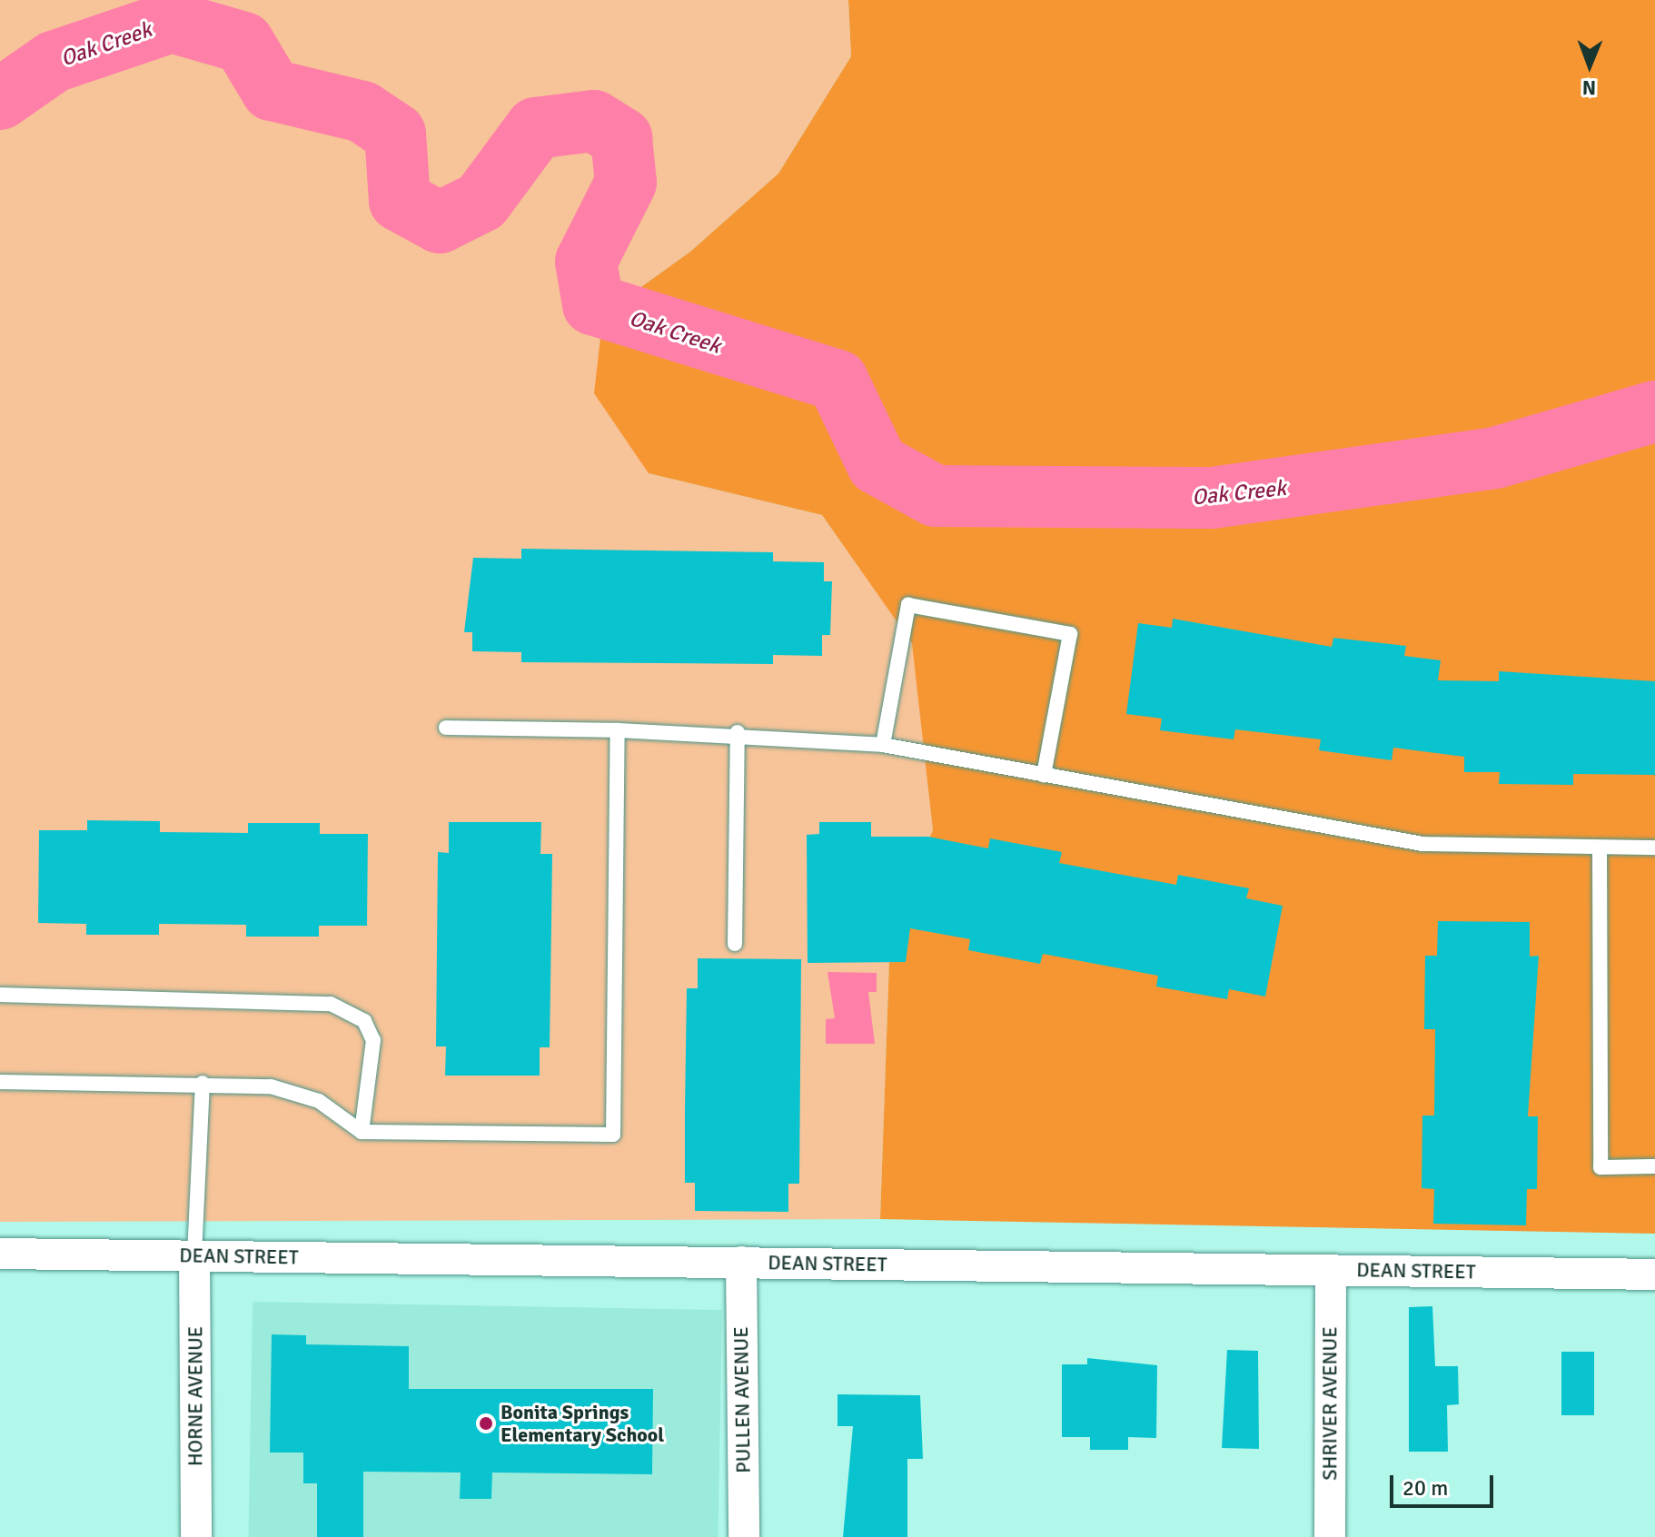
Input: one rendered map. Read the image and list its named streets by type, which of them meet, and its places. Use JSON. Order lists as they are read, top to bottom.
{
  "streets": {
    "street": [
      "DEAN STREET",
      "HORNE AVENUE",
      "PULLEN AVENUE",
      "SHRIVER AVENUE"
    ]
  },
  "crossings": [
    ["DEAN STREET", "HORNE AVENUE"],
    ["DEAN STREET", "PULLEN AVENUE"],
    ["DEAN STREET", "SHRIVER AVENUE"]
  ],
  "water": ["Oak Creek"],
  "places": ["Bonita Springs Elementary School"],
  "scale_bar": "20 m",
  "north": "bottom"
}
